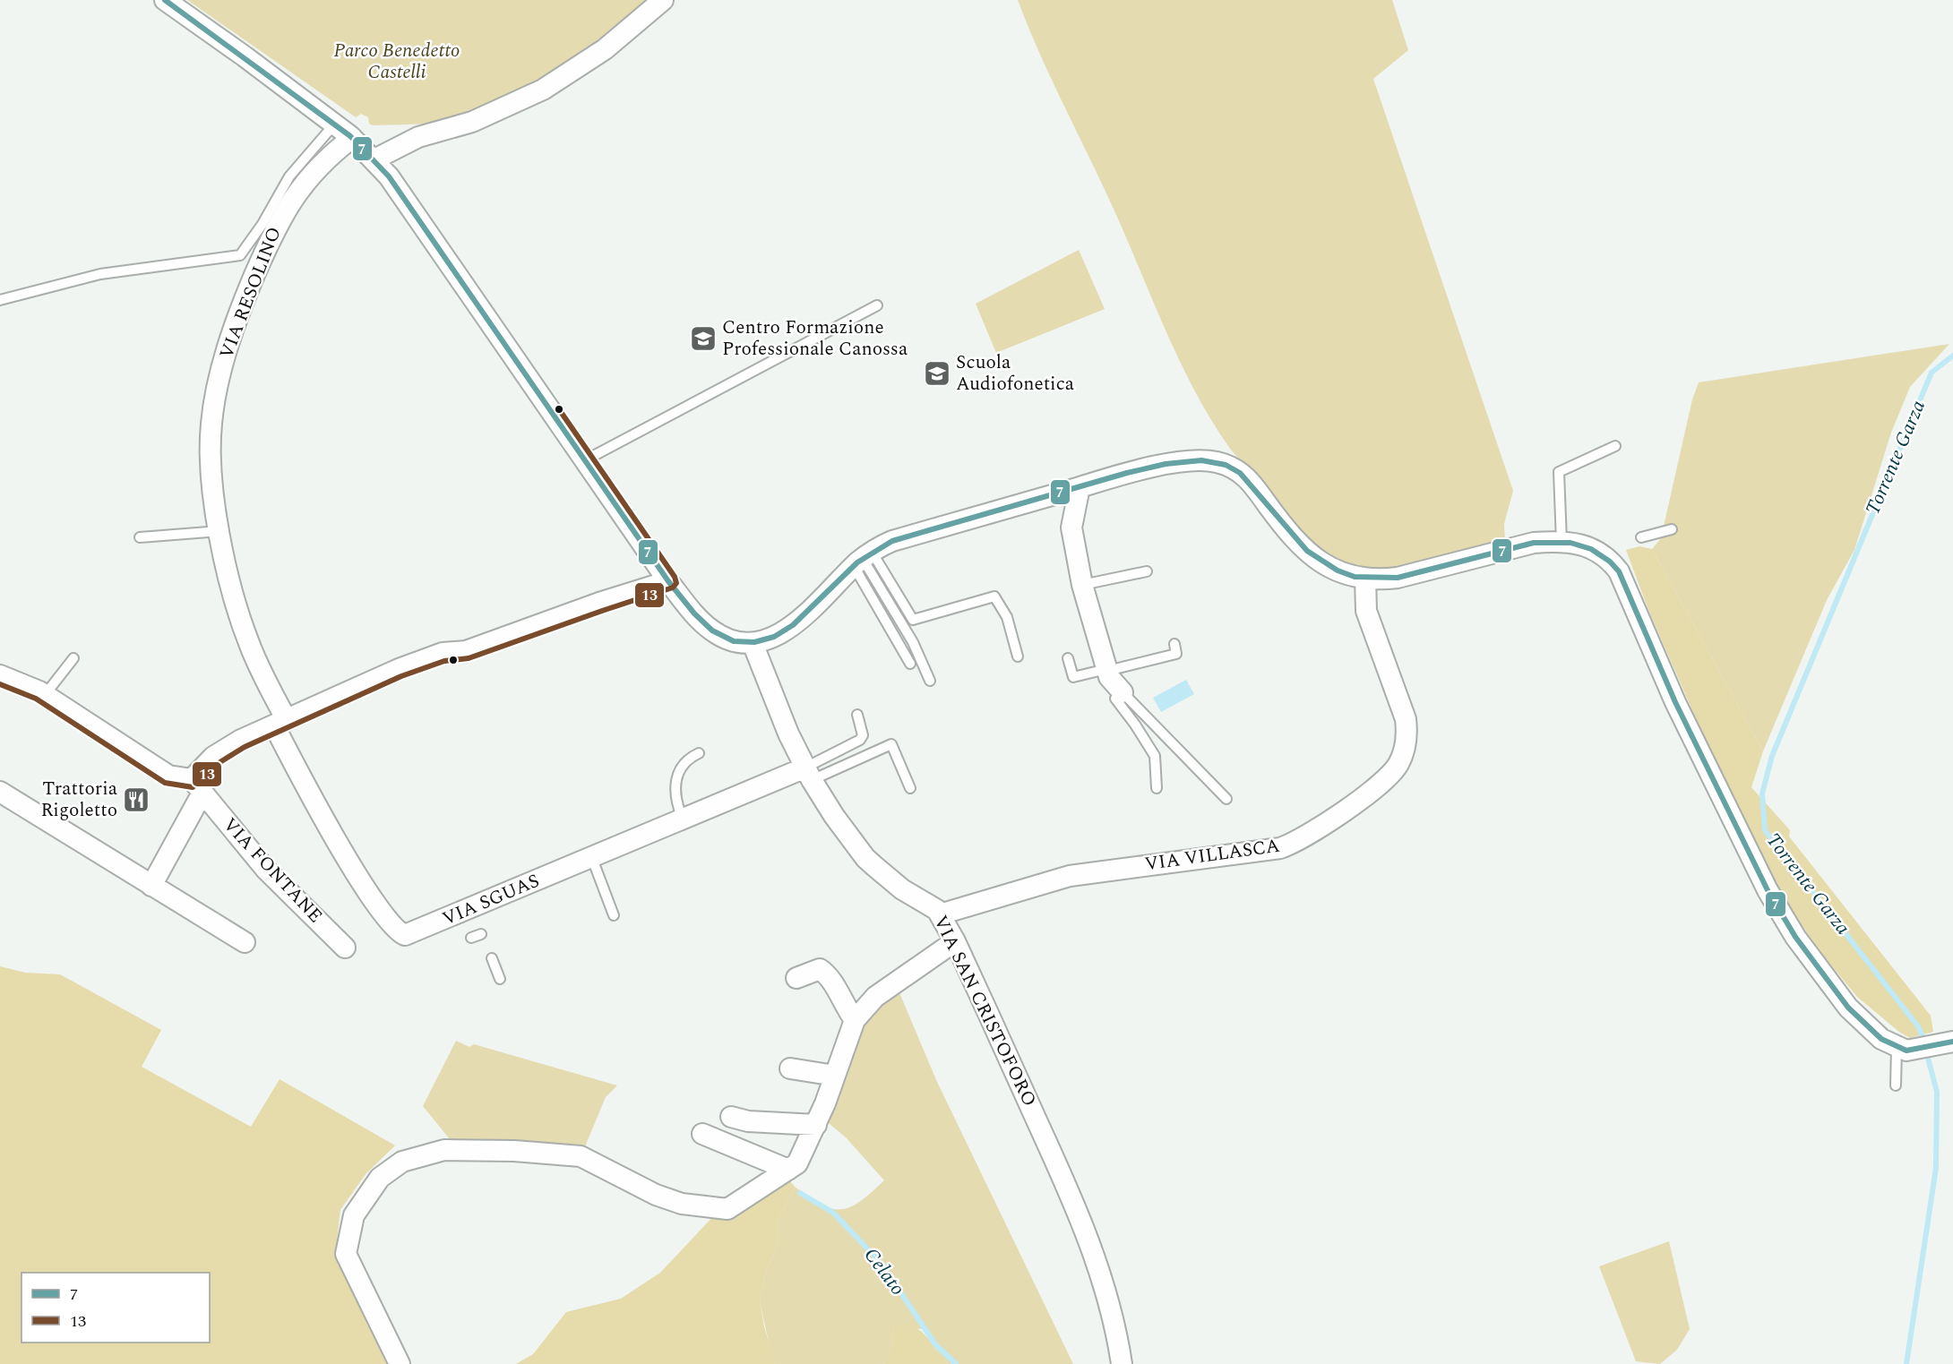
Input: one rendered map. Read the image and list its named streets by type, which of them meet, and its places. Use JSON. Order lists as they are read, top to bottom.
{
  "streets": {
    "street": [
      "VIA RESOLINO",
      "VIA VILLASCA",
      "VIA FONTANE",
      "VIA SGUAS",
      "VIA SAN CRISTOFORO"
    ]
  },
  "crossings": [
    ["VIA RESOLINO", "VIA SGUAS"],
    ["VIA VILLASCA", "VIA SAN CRISTOFORO"],
    ["VIA SGUAS", "VIA SAN CRISTOFORO"]
  ],
  "water": ["Torrente Garza", "Celato"],
  "parks": ["Parco Benedetto Castelli"],
  "places": {
    "school or university": ["Centro Formazione Professionale Canossa", "Scuola Audiofonetica"],
    "restaurant": ["Trattoria Rigoletto"]
  },
  "lines": ["transit line 7", "transit line 13"],
  "legend": ["7", "13"]
}
